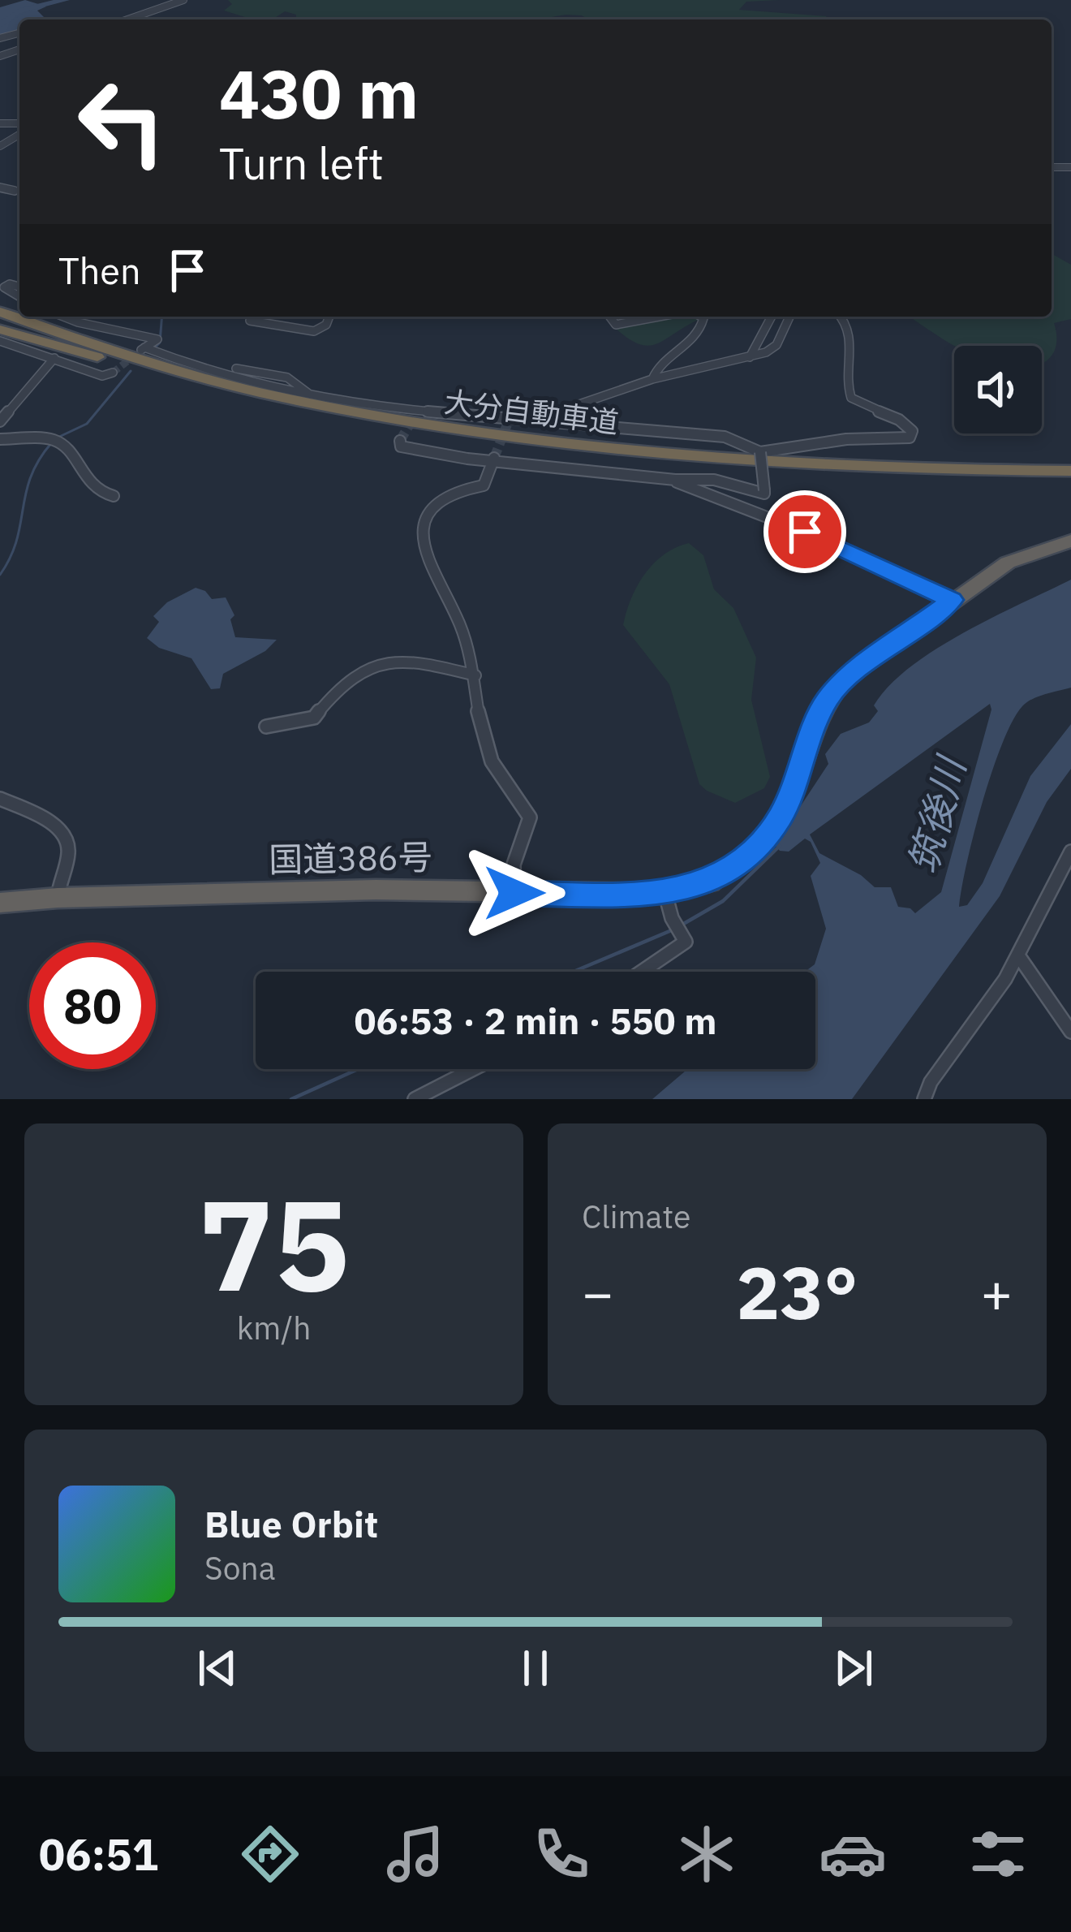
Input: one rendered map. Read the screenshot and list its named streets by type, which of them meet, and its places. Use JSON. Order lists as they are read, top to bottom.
{
  "streets": {
    "highway": ["大分自動車道", "国道386号"]
  },
  "water": ["筑後川"],
  "page": {
    "turn": ["430 m", "Turn left"],
    "then": "Then",
    "limit": "80",
    "trip": "06:53 · 2 min · 550 m",
    "tile": [
      ["75", "km/h"],
      "Climate"
    ],
    "heat": ["−", "23°", "+"],
    "song": ["Blue Orbit", "Sona"],
    "tabs": "06:51"
  }
}
